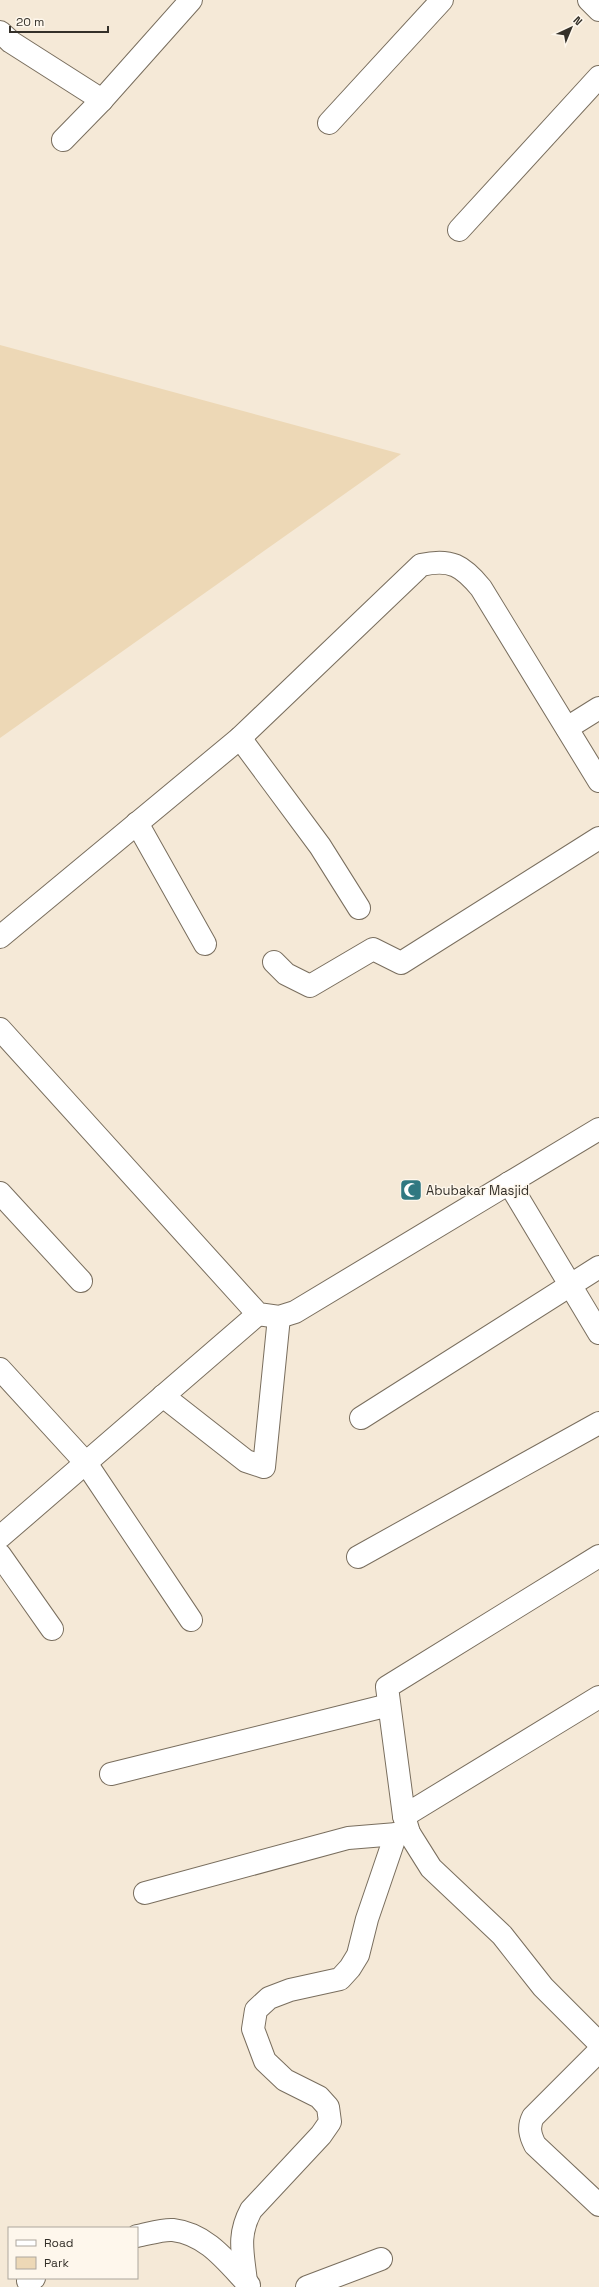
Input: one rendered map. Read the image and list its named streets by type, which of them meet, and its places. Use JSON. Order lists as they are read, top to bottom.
{
  "places": {
    "mosque": ["Abubakar Masjid"]
  },
  "legend": ["Road", "Park"],
  "scale_bar": "20 m",
  "north": "top right"
}
